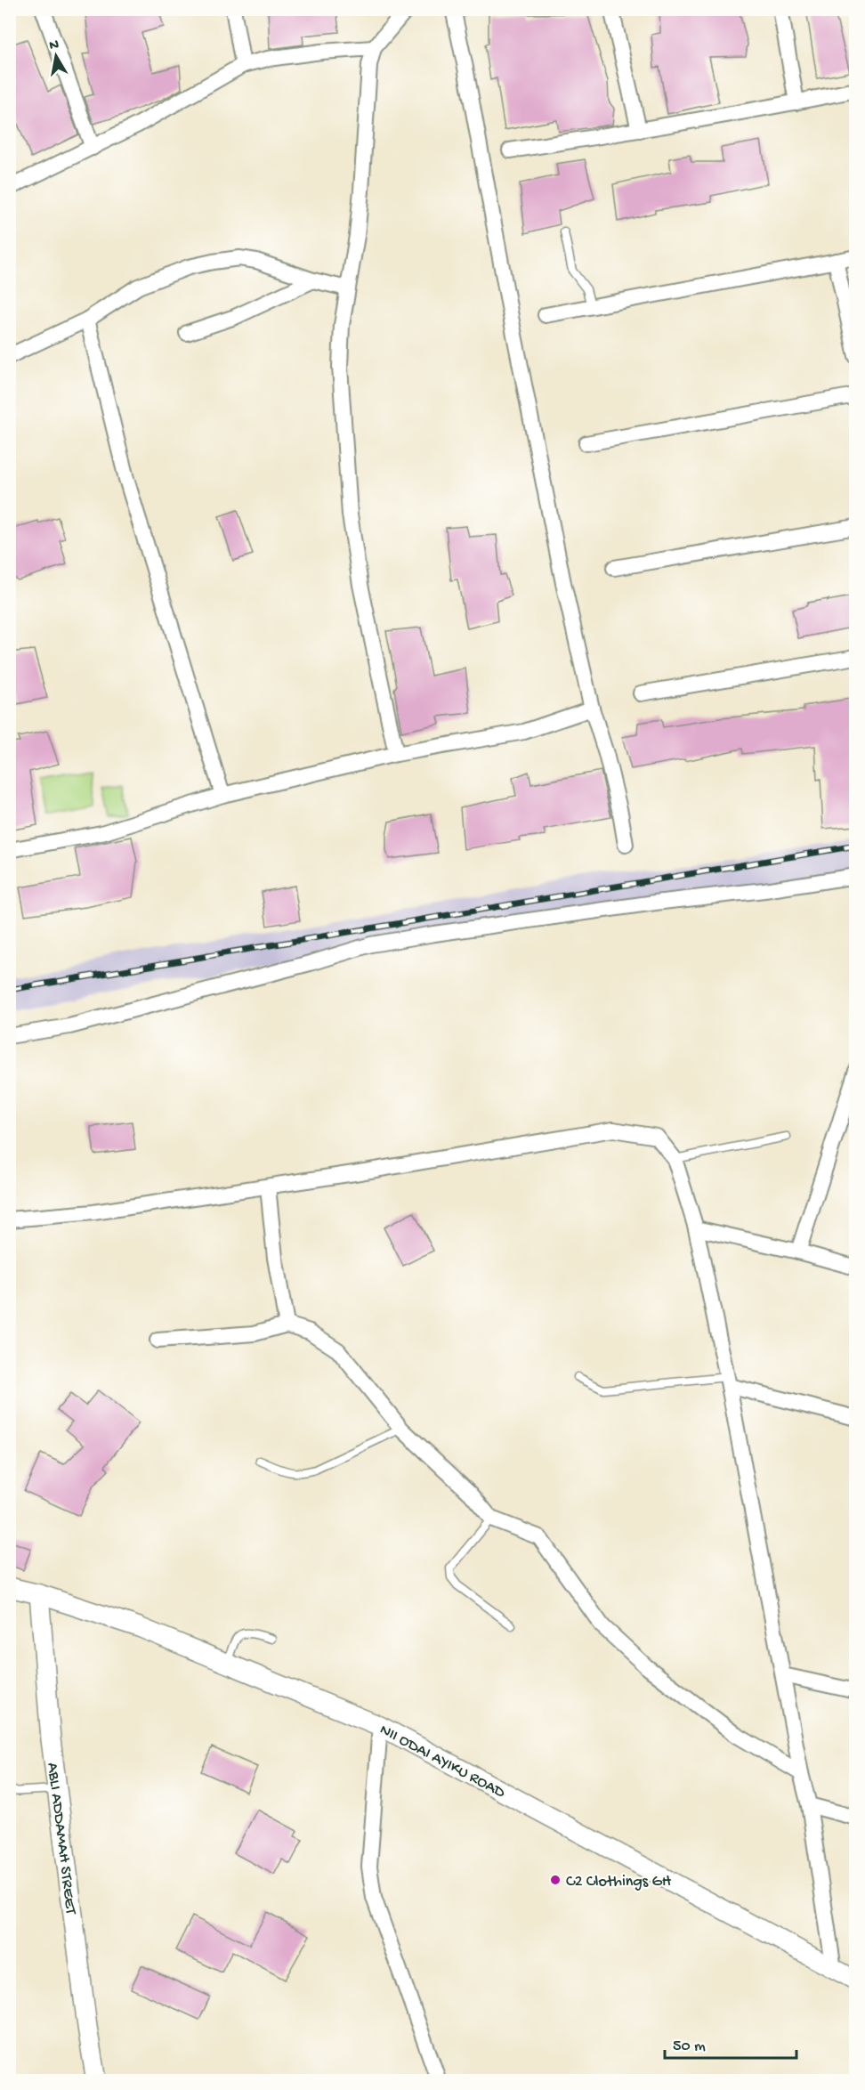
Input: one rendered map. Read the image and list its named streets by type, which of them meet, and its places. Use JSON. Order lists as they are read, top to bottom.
{
  "streets": {
    "street": ["NII ODAI AYIKU ROAD", "ABLI ADDAMAH STREET"]
  },
  "crossings": [
    ["NII ODAI AYIKU ROAD", "ABLI ADDAMAH STREET"]
  ],
  "places": ["C2 Clothings GH"],
  "scale_bar": "50 m",
  "north": "top"
}
